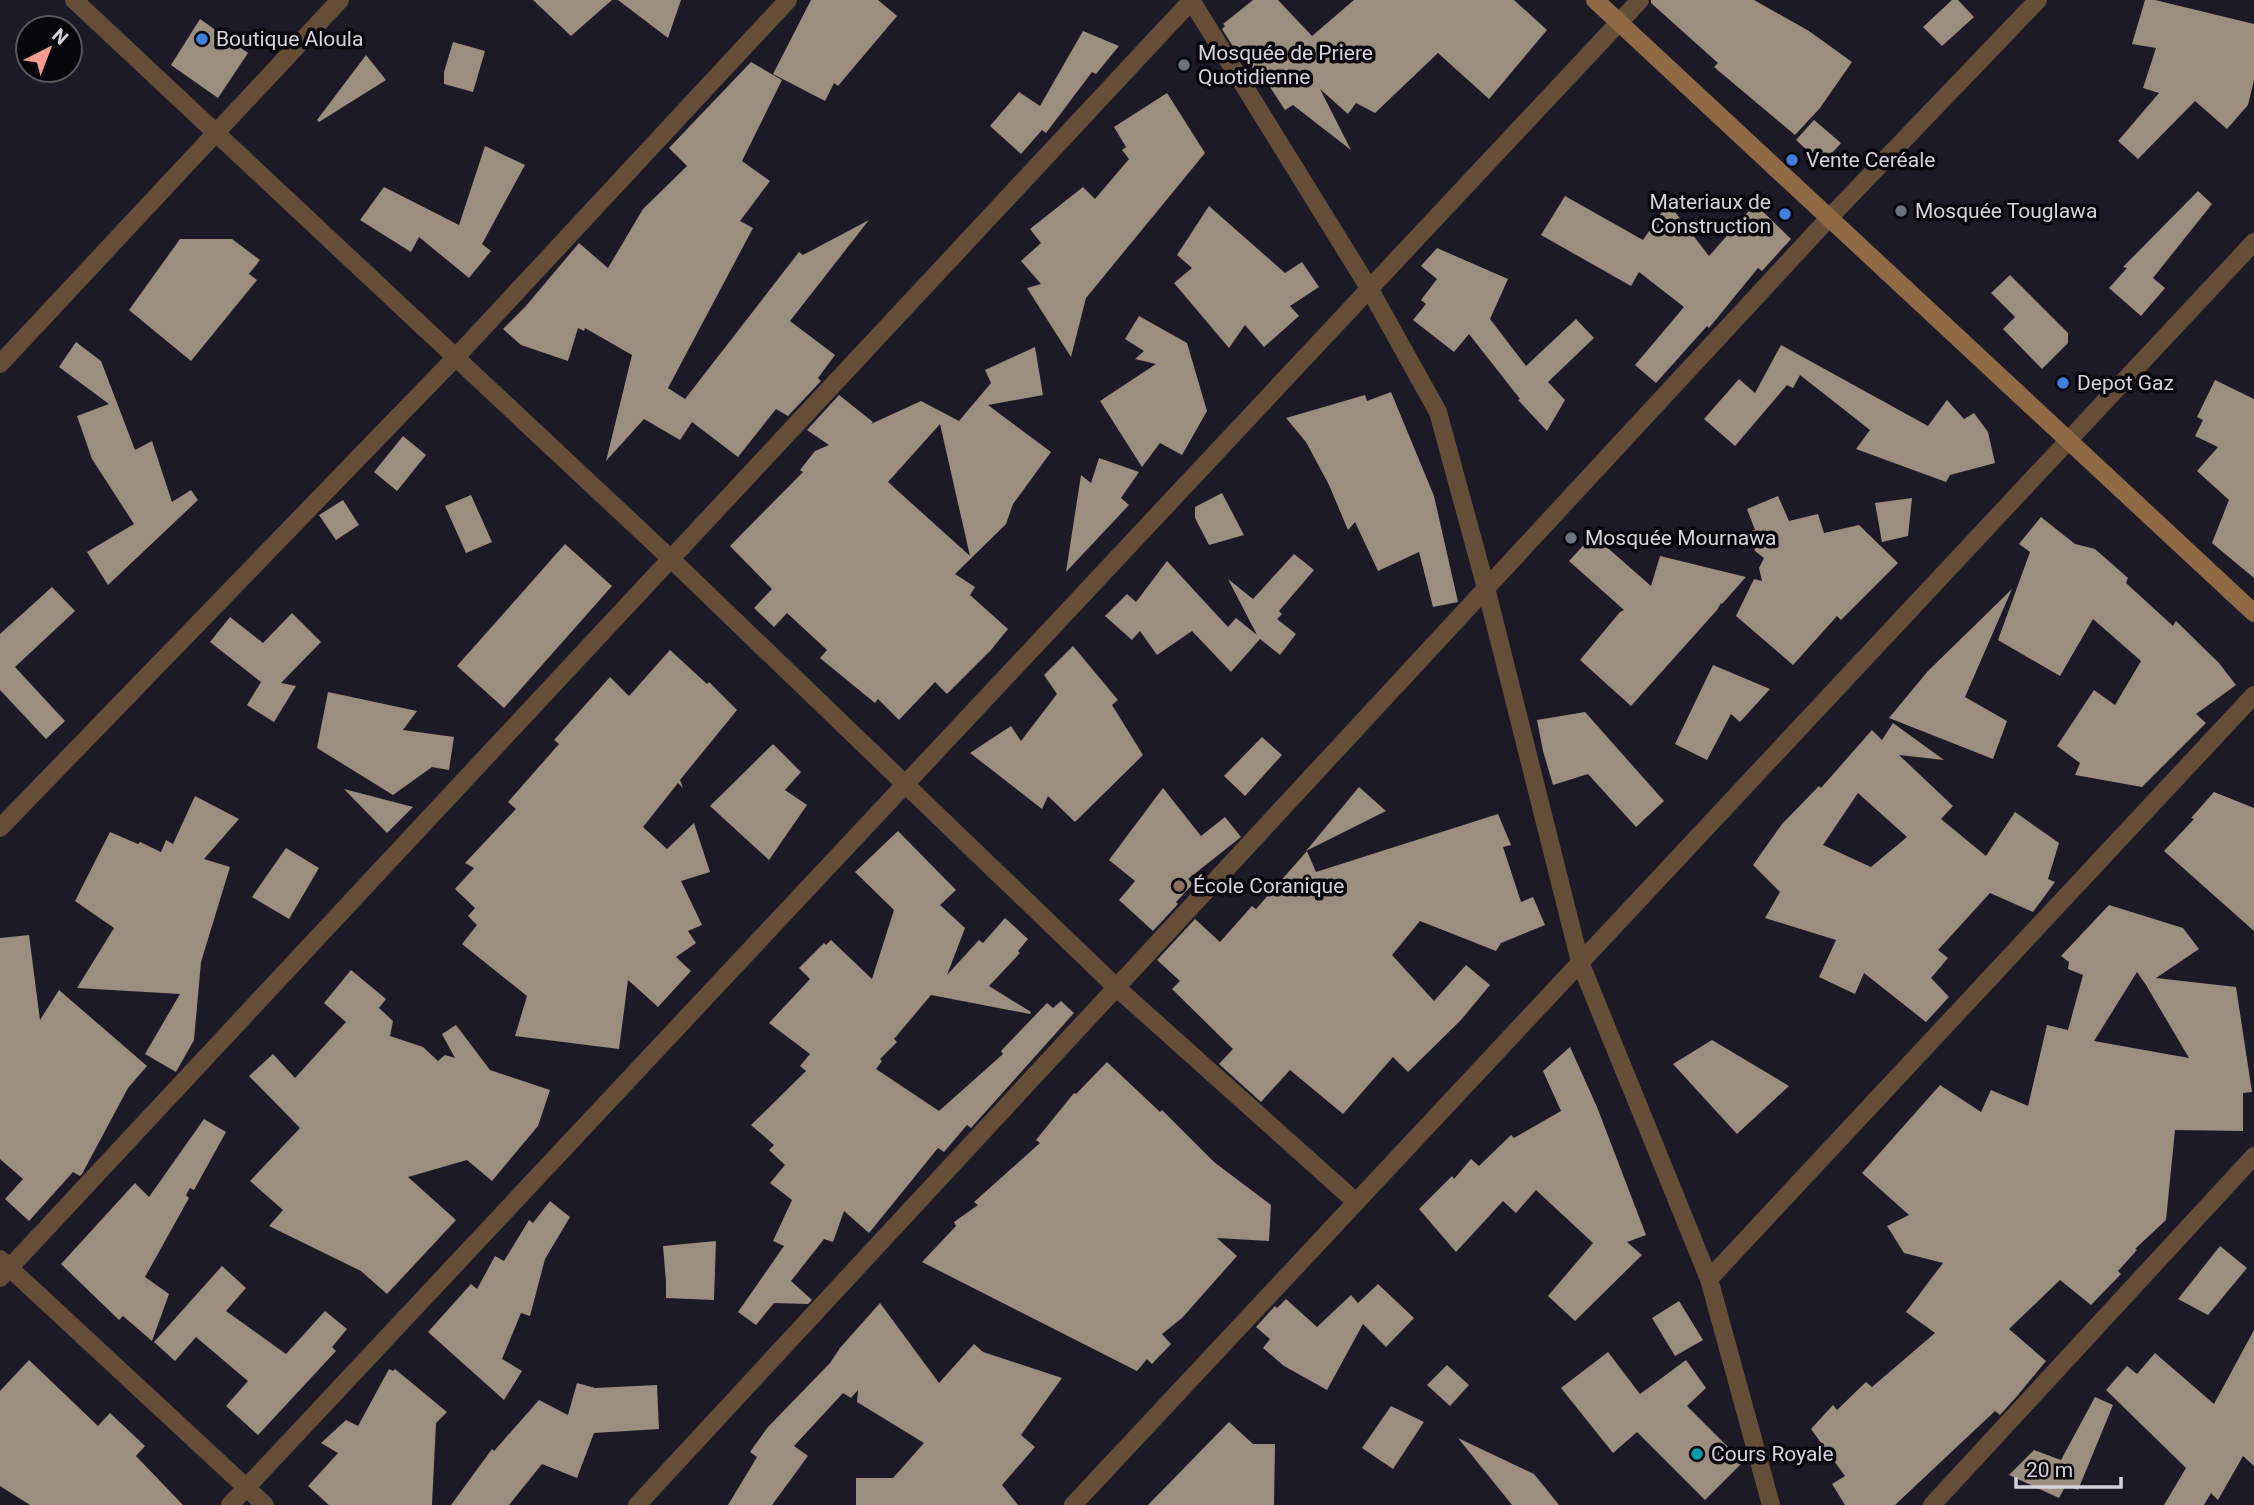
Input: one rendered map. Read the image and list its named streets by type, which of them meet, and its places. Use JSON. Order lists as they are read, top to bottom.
{
  "places": [
    "Boutique Aloula",
    "Mosquée de Priere Quotidienne",
    "Vente Ceréale",
    "Mosquée Touglawa",
    "Materiaux de Construction",
    "Depot Gaz",
    "Mosquée Mournawa",
    "École Coranique",
    "Cours Royale"
  ],
  "scale_bar": "20 m",
  "north": "top right"
}
